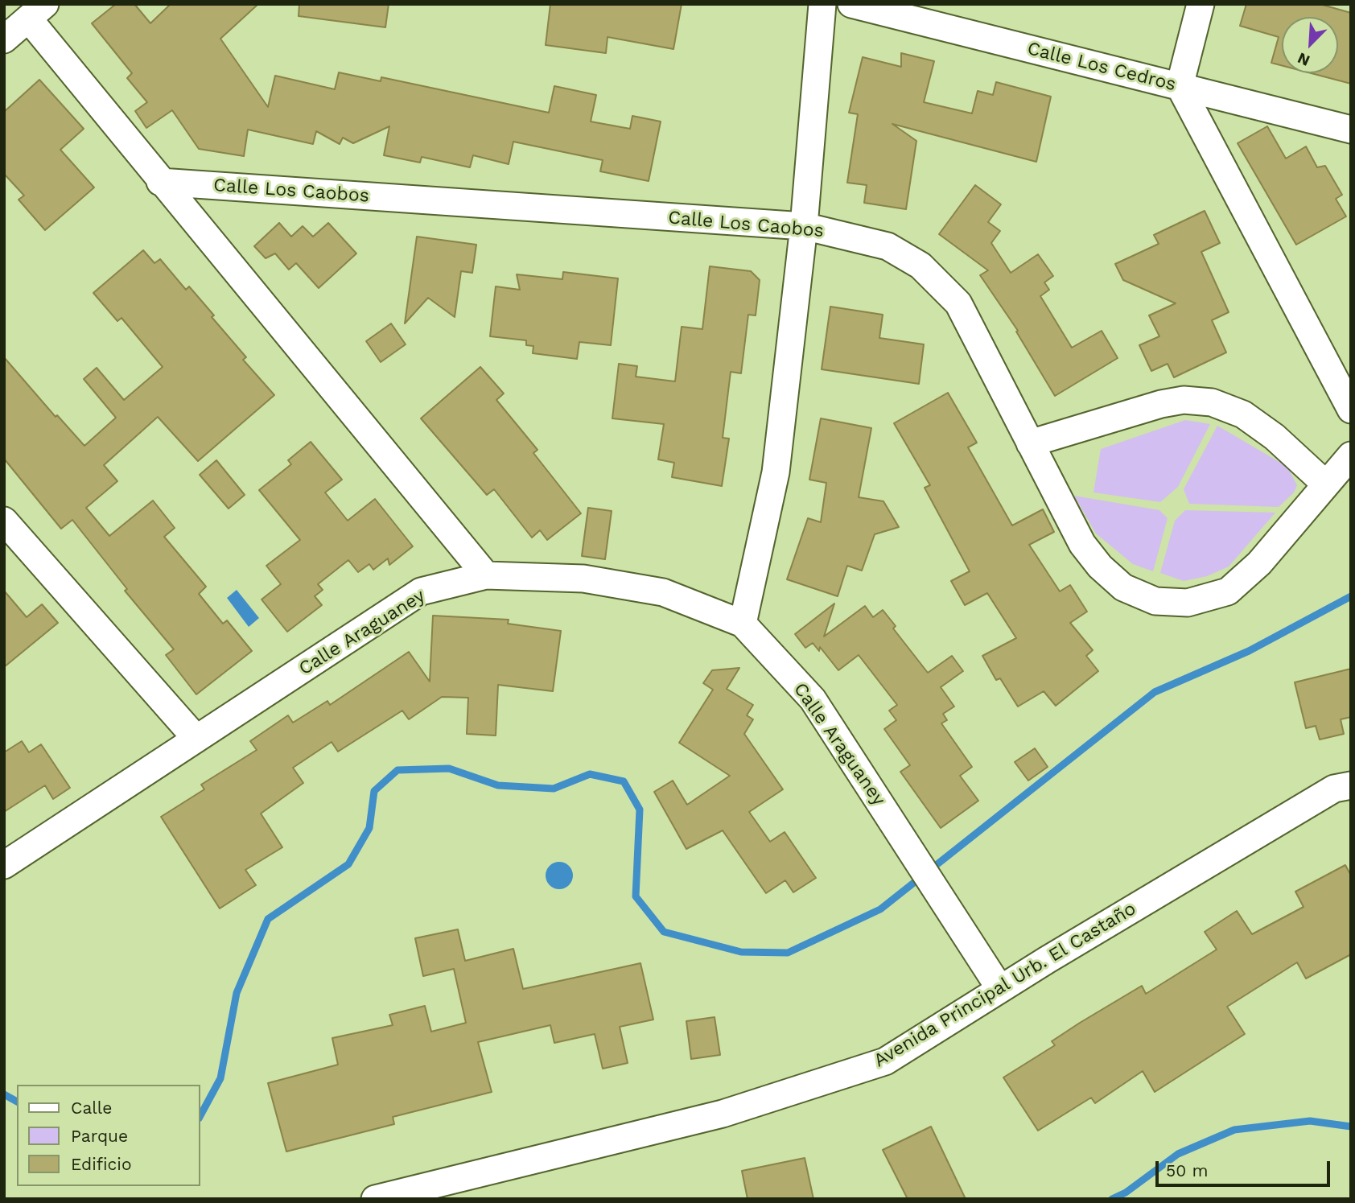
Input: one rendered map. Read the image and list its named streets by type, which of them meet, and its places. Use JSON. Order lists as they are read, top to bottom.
{
  "streets": {
    "street": [
      "Calle Los Cedros",
      "Calle Los Caobos",
      "Calle Araguaney",
      "Avenida Principal Urb. El Castaño"
    ]
  },
  "crossings": [
    ["Calle Araguaney", "Avenida Principal Urb. El Castaño"]
  ],
  "legend": ["Calle", "Parque", "Edificio"],
  "scale_bar": "50 m",
  "north": "bottom left"
}
